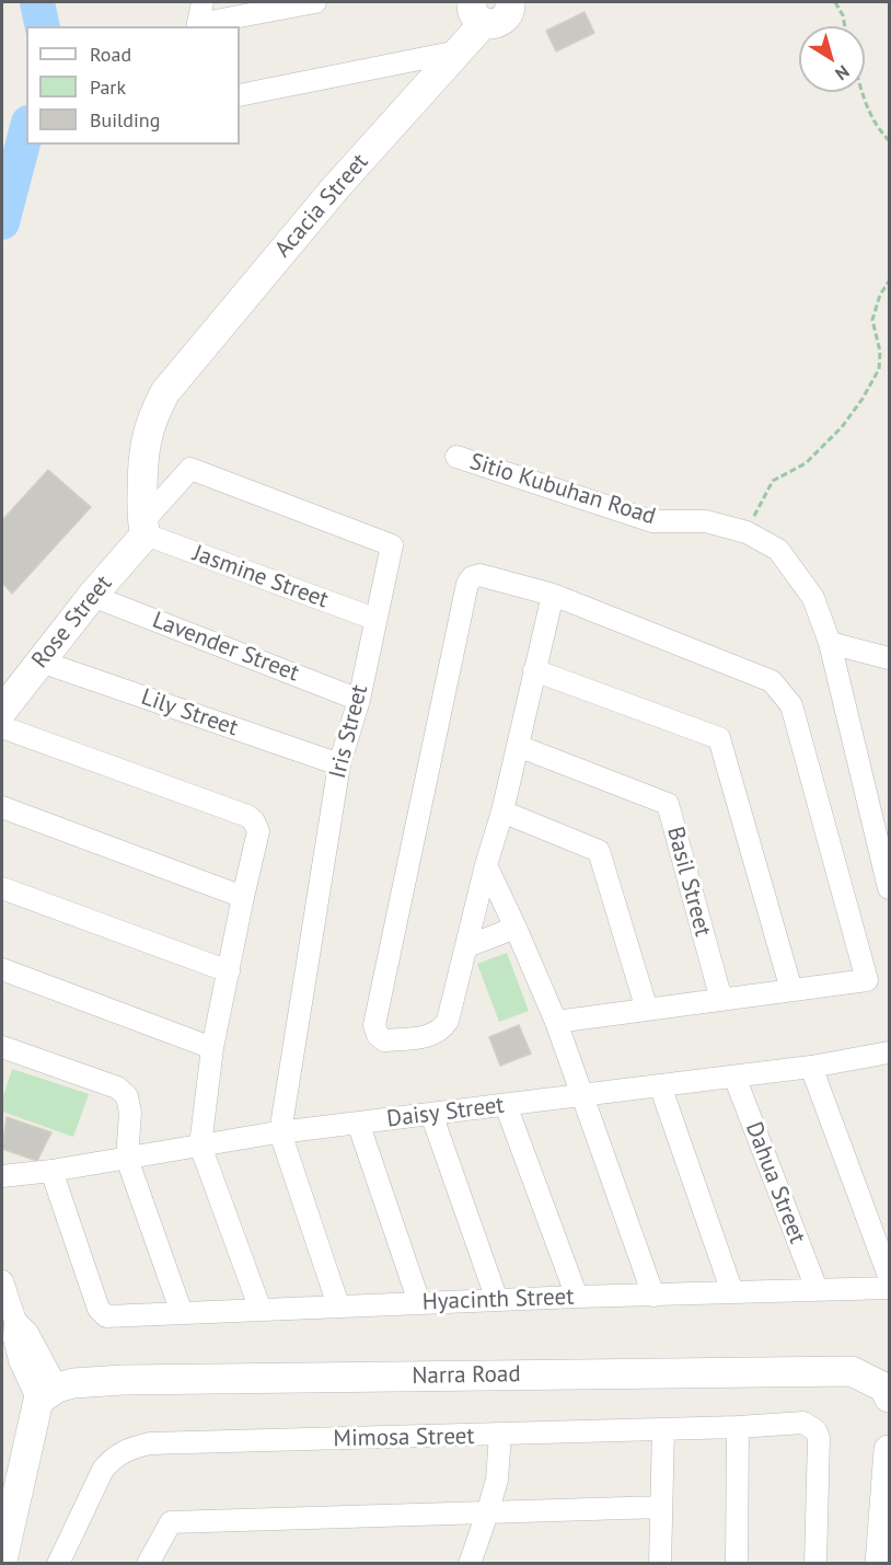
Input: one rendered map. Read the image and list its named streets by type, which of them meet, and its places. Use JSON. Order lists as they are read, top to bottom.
{
  "streets": {
    "street": [
      "Acacia Street",
      "Sitio Kubuhan Road",
      "Jasmine Street",
      "Rose Street",
      "Lavender Street",
      "Lily Street",
      "Iris Street",
      "Basil Street",
      "Daisy Street",
      "Dahua Street",
      "Hyacinth Street",
      "Narra Road",
      "Mimosa Street"
    ]
  },
  "crossings": [
    ["Acacia Street", "Jasmine Street"],
    ["Acacia Street", "Rose Street"],
    ["Acacia Street", "Iris Street"],
    ["Jasmine Street", "Rose Street"],
    ["Jasmine Street", "Iris Street"],
    ["Rose Street", "Lavender Street"],
    ["Rose Street", "Lily Street"],
    ["Rose Street", "Iris Street"],
    ["Lavender Street", "Iris Street"],
    ["Lily Street", "Iris Street"],
    ["Iris Street", "Daisy Street"],
    ["Daisy Street", "Dahua Street"],
    ["Daisy Street", "Hyacinth Street"],
    ["Dahua Street", "Hyacinth Street"]
  ],
  "legend": ["Road", "Park", "Building"],
  "north": "bottom right"
}
